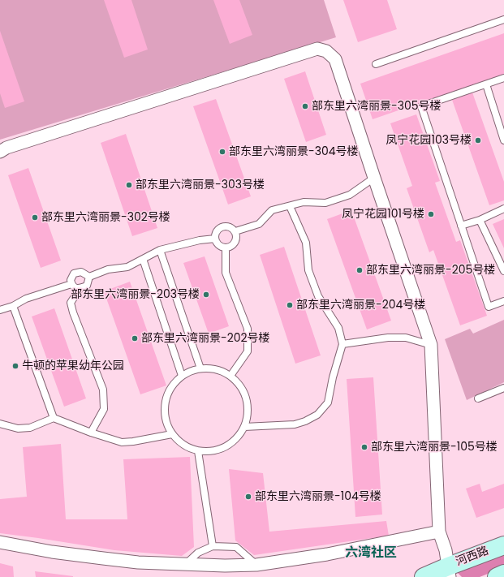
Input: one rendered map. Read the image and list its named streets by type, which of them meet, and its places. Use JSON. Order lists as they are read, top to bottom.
{
  "streets": {
    "main road": ["河西路"]
  },
  "districts": ["六湾社区"],
  "places": [
    "部东里六湾丽景-305号楼",
    "凤宁花园103号楼",
    "部东里六湾丽景-304号楼",
    "部东里六湾丽景-303号楼",
    "凤宁花园101号楼",
    "部东里六湾丽景-302号楼",
    "部东里六湾丽景-205号楼",
    "部东里六湾丽景-203号楼",
    "部东里六湾丽景-204号楼",
    "部东里六湾丽景-202号楼",
    "牛顿的苹果幼年公园",
    "部东里六湾丽景-105号楼",
    "部东里六湾丽景-104号楼"
  ]
}
